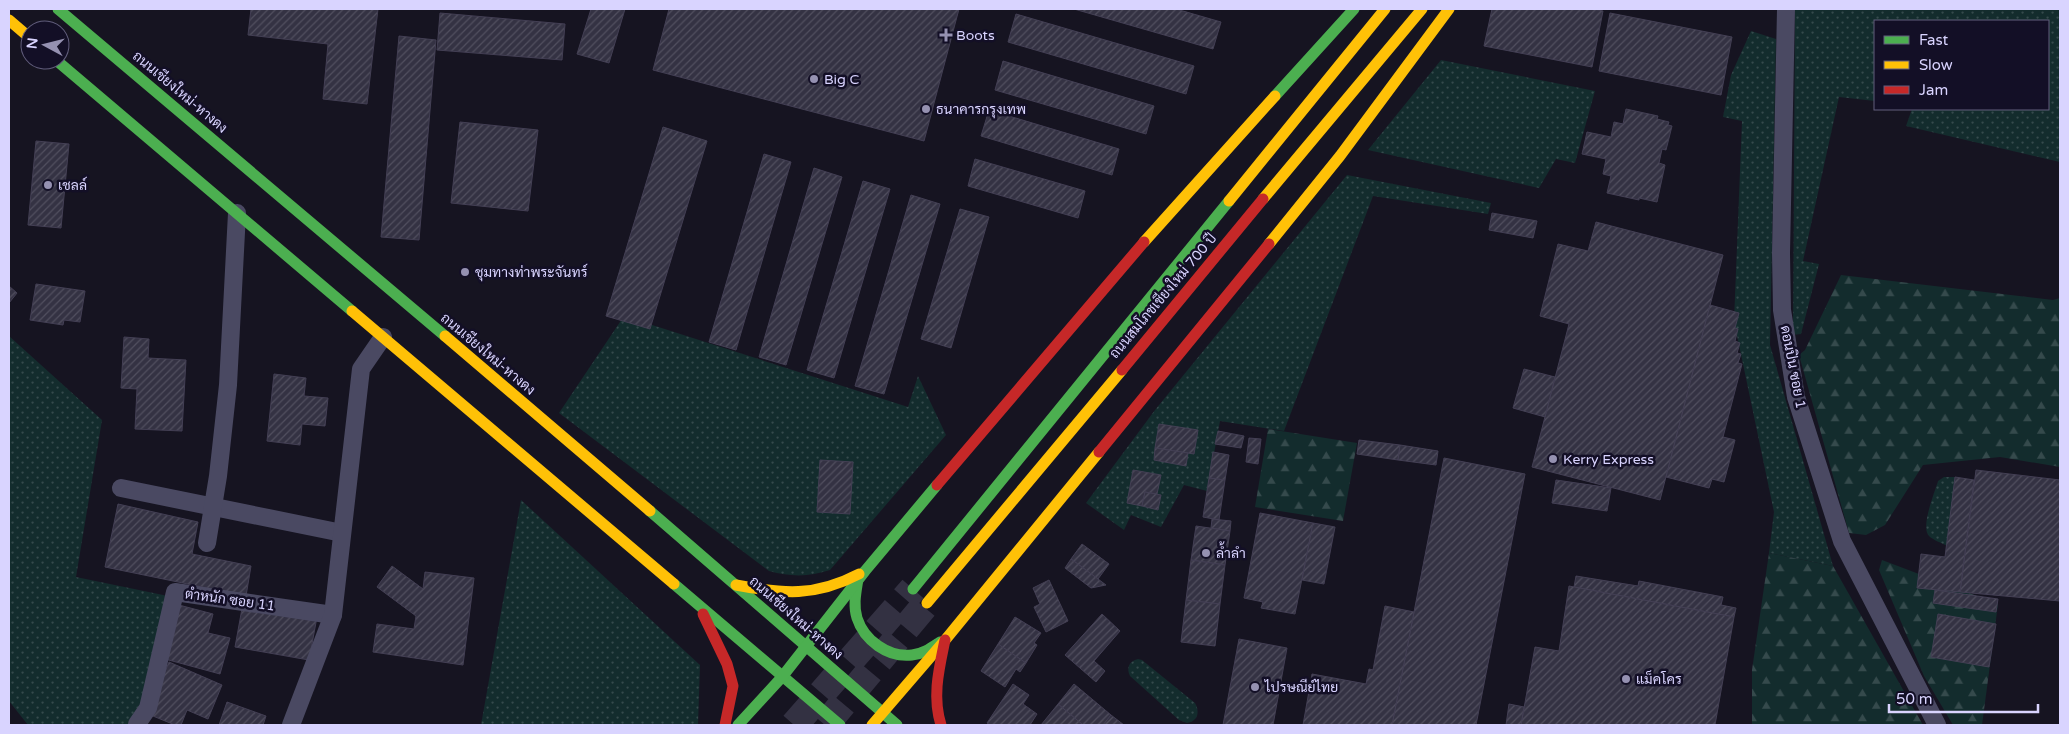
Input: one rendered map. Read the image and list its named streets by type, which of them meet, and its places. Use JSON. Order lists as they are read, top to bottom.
{
  "streets": {
    "main road": ["ถนนเชียงใหม่-หางดง", "ถนนสมโภชเชียงใหม่ 700 ปี"],
    "street": ["ดอนปิน ซอย 1", "ตำหนัก ซอย 11"]
  },
  "places": {
    "health": ["Boots"],
    "other": [
      "Big C",
      "ธนาคารกรุงเทพ",
      "เชลล์",
      "ชุมทางท่าพระจันทร์",
      "Kerry Express",
      "ล้ำลำ",
      "แม็คโคร",
      "ไปรษณีย์ไทย"
    ]
  },
  "legend": ["Fast", "Slow", "Jam"],
  "scale_bar": "50 m",
  "north": "left"
}
